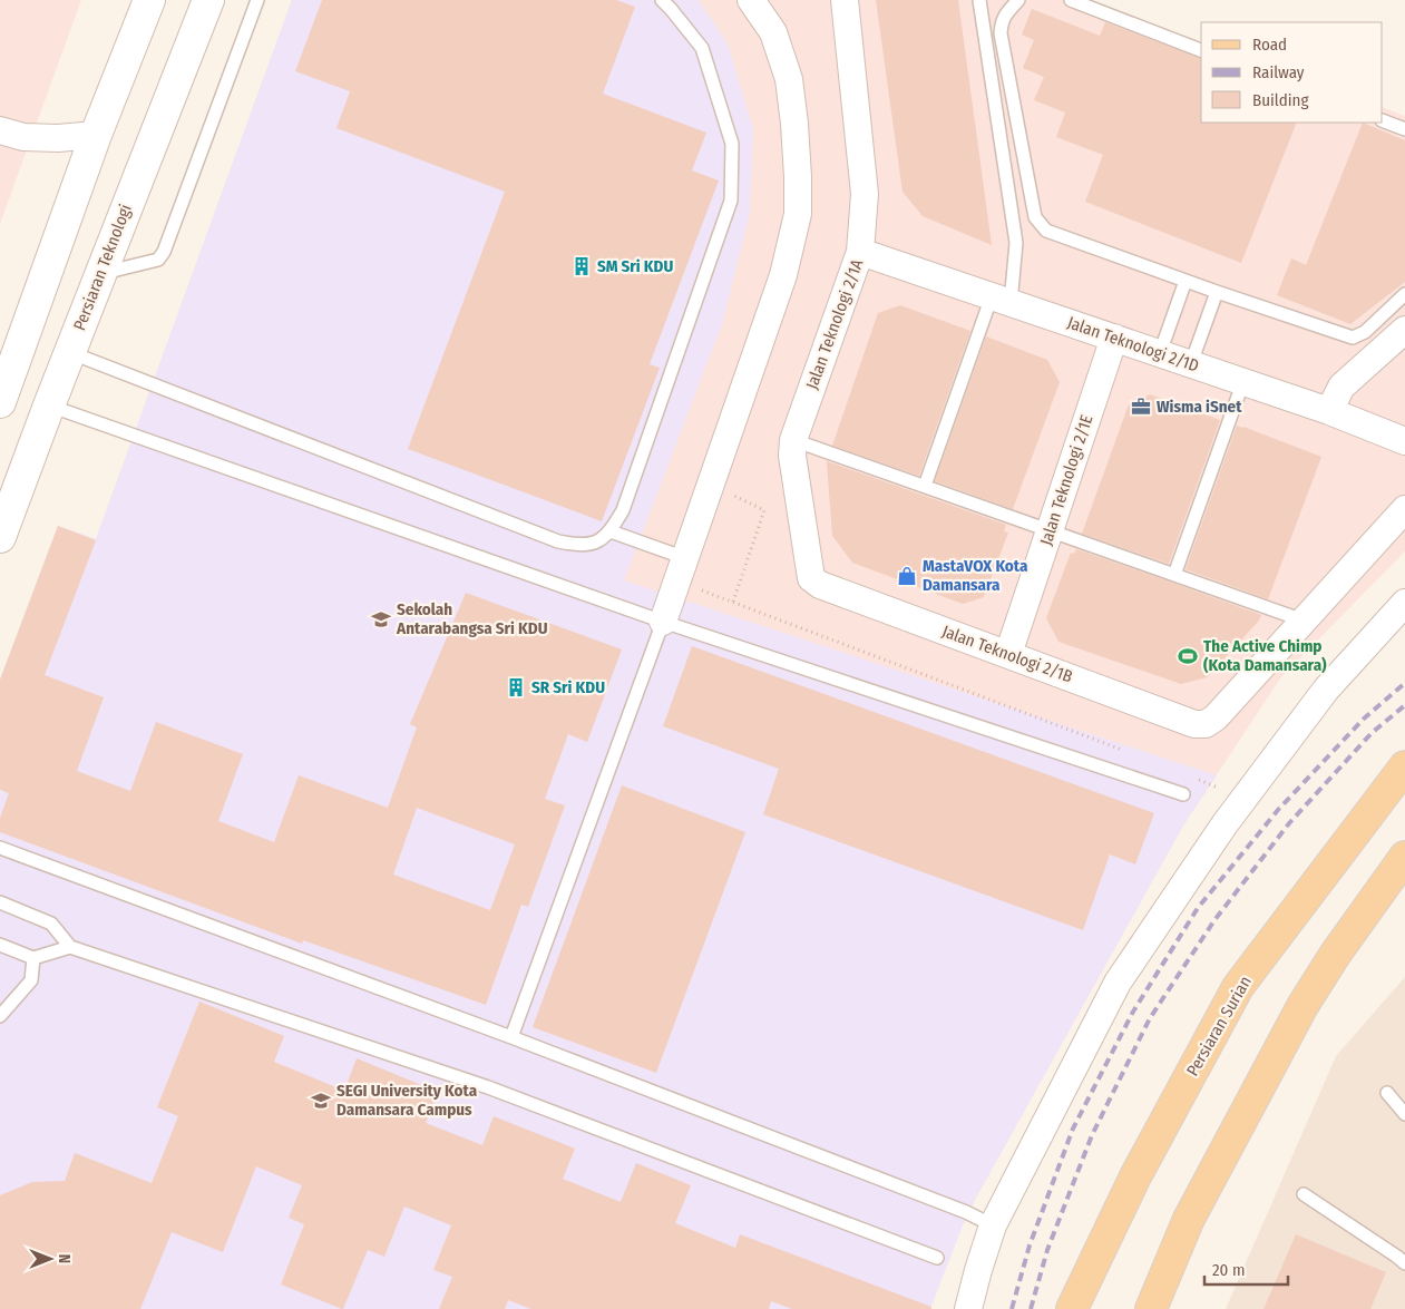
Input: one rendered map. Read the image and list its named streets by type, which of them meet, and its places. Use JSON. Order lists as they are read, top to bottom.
{
  "streets": {
    "main road": ["Persiaran Surian"],
    "street": [
      "Persiaran Teknologi",
      "Jalan Teknologi 2/1A",
      "Jalan Teknologi 2/1D",
      "Jalan Teknologi 2/1E",
      "Jalan Teknologi 2/1B"
    ]
  },
  "crossings": [
    ["Jalan Teknologi 2/1A", "Jalan Teknologi 2/1D"],
    ["Jalan Teknologi 2/1A", "Jalan Teknologi 2/1B"],
    ["Jalan Teknologi 2/1D", "Jalan Teknologi 2/1E"],
    ["Jalan Teknologi 2/1E", "Jalan Teknologi 2/1B"]
  ],
  "places": {
    "building": ["SM Sri KDU", "SR Sri KDU"],
    "office": ["Wisma iSnet"],
    "shop": ["MastaVOX Kota Damansara"],
    "school or university": ["Sekolah Antarabangsa Sri KDU", "SEGI University Kota Damansara Campus"],
    "sports": ["The Active Chimp (Kota Damansara)"]
  },
  "legend": ["Road", "Railway", "Building"],
  "scale_bar": "20 m",
  "north": "right"
}
